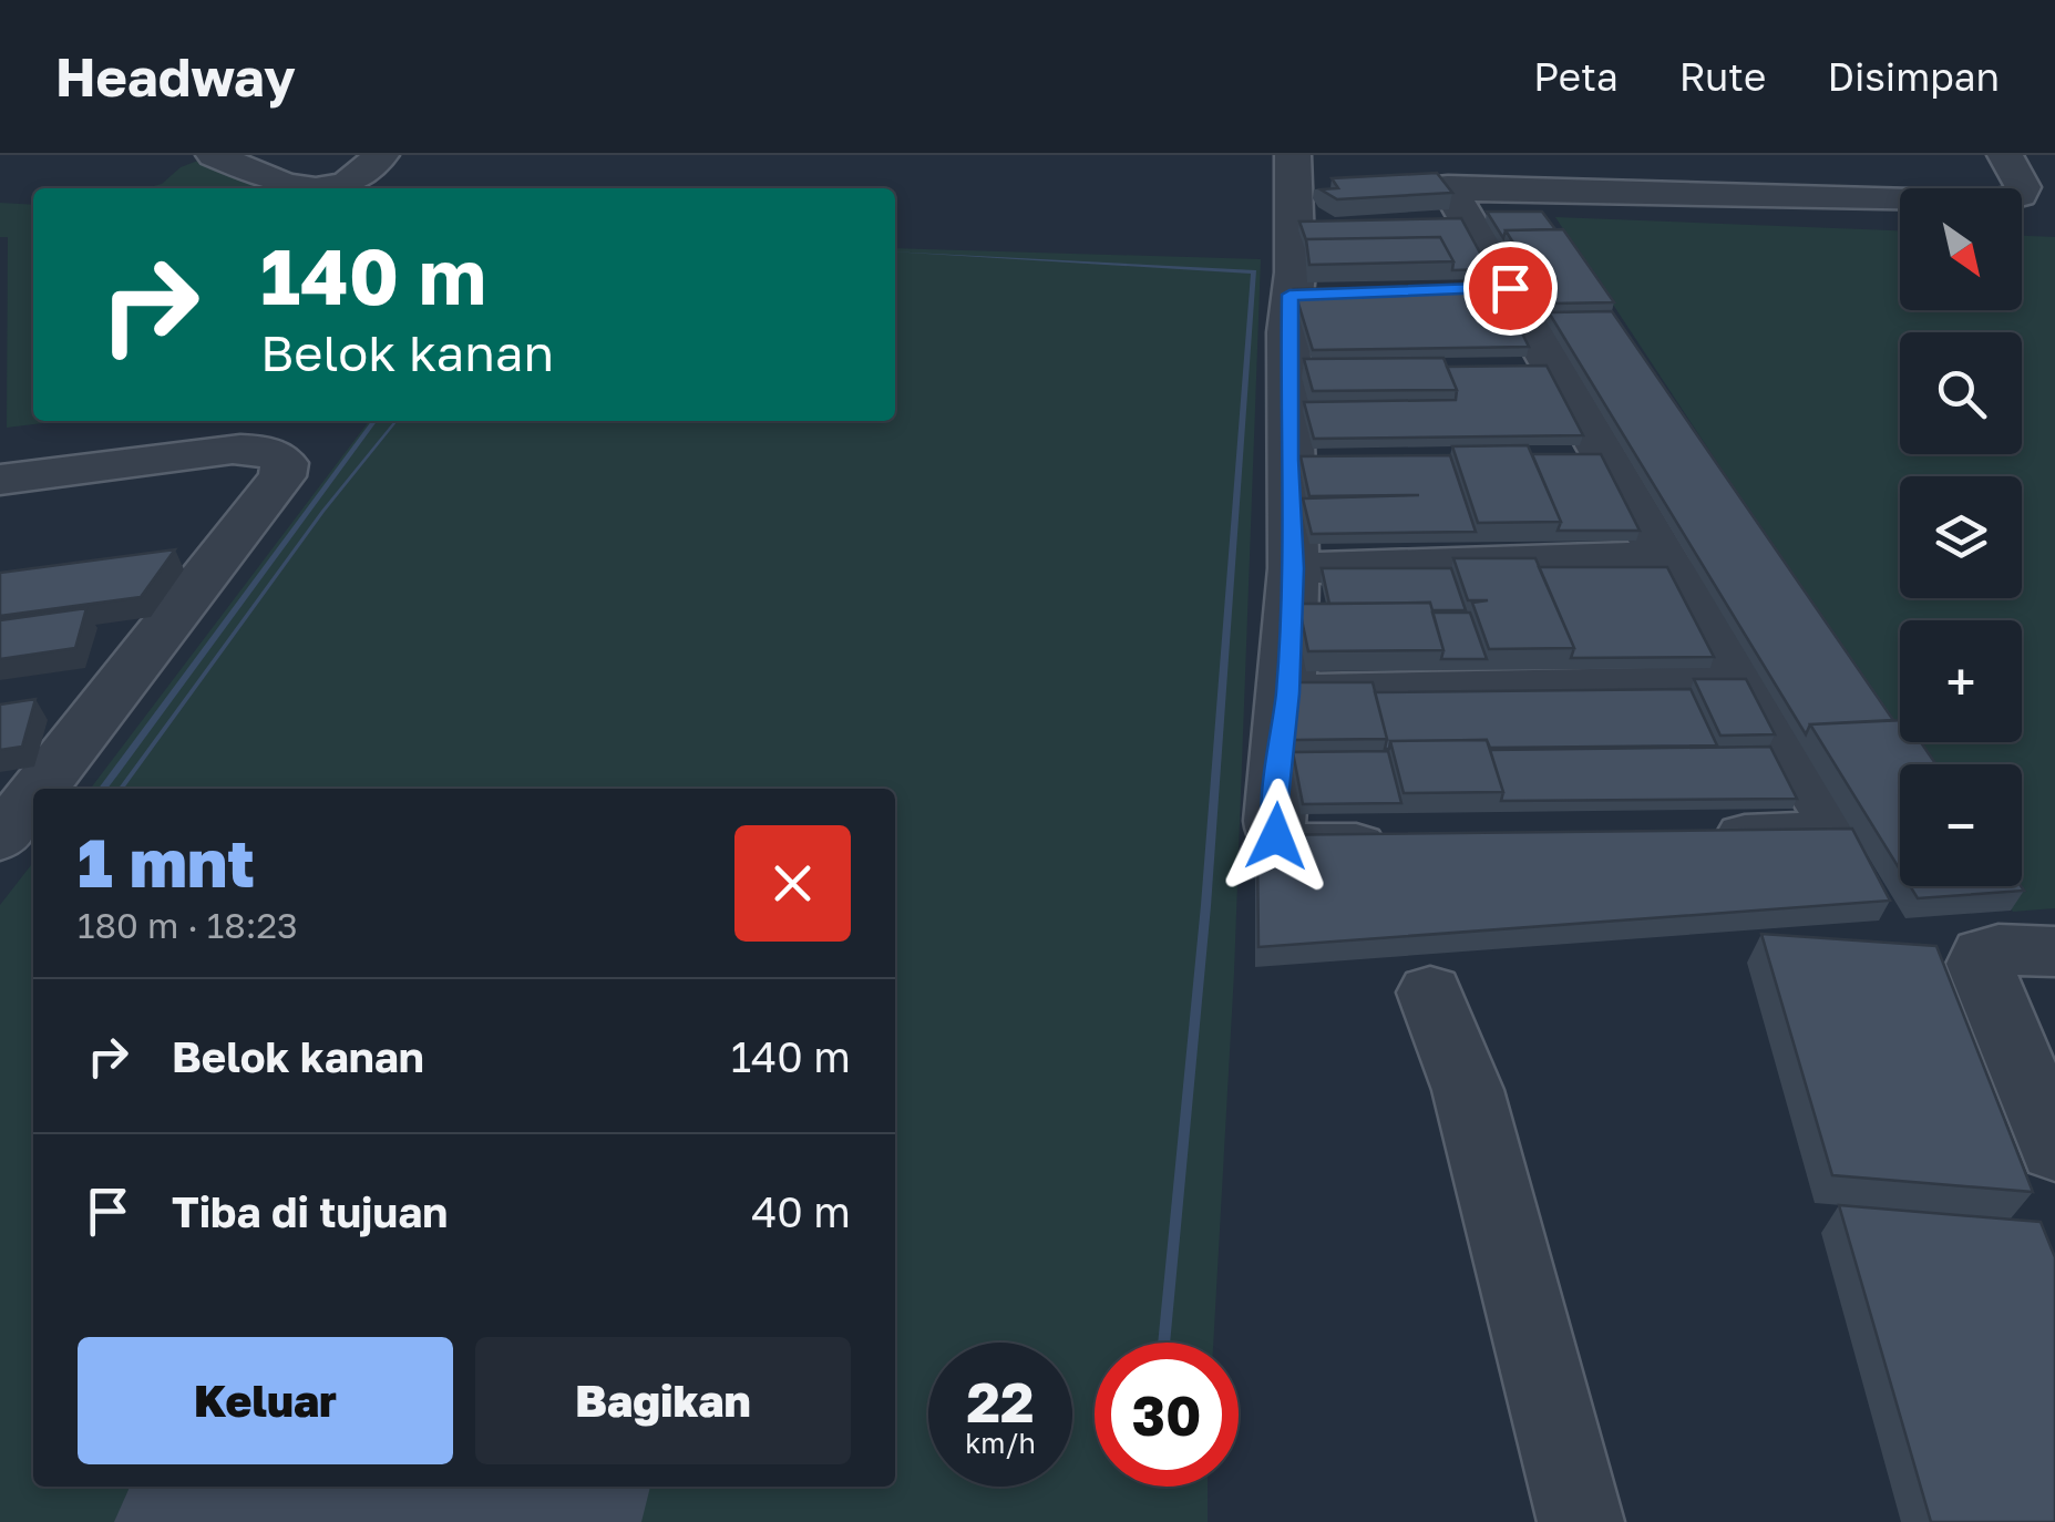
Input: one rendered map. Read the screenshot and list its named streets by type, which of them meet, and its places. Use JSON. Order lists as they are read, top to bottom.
{
  "north": "bottom right",
  "page": {
    "header": "Headway",
    "nav": ["Peta", "Rute", "Disimpan"],
    "map_buttons": ["+", "−"],
    "turn": ["140 m", "Belok kanan"],
    "heading": ["1 mnt", "180 m · 18:23"],
    "list": [
      {
        "name": "Belok kanan",
        "value": "140 m"
      },
      {
        "name": "Tiba di tujuan",
        "value": "40 m"
      }
    ],
    "buttons": ["Keluar", "Bagikan"],
    "speed": "22 km/h",
    "limit": "30"
  }
}
